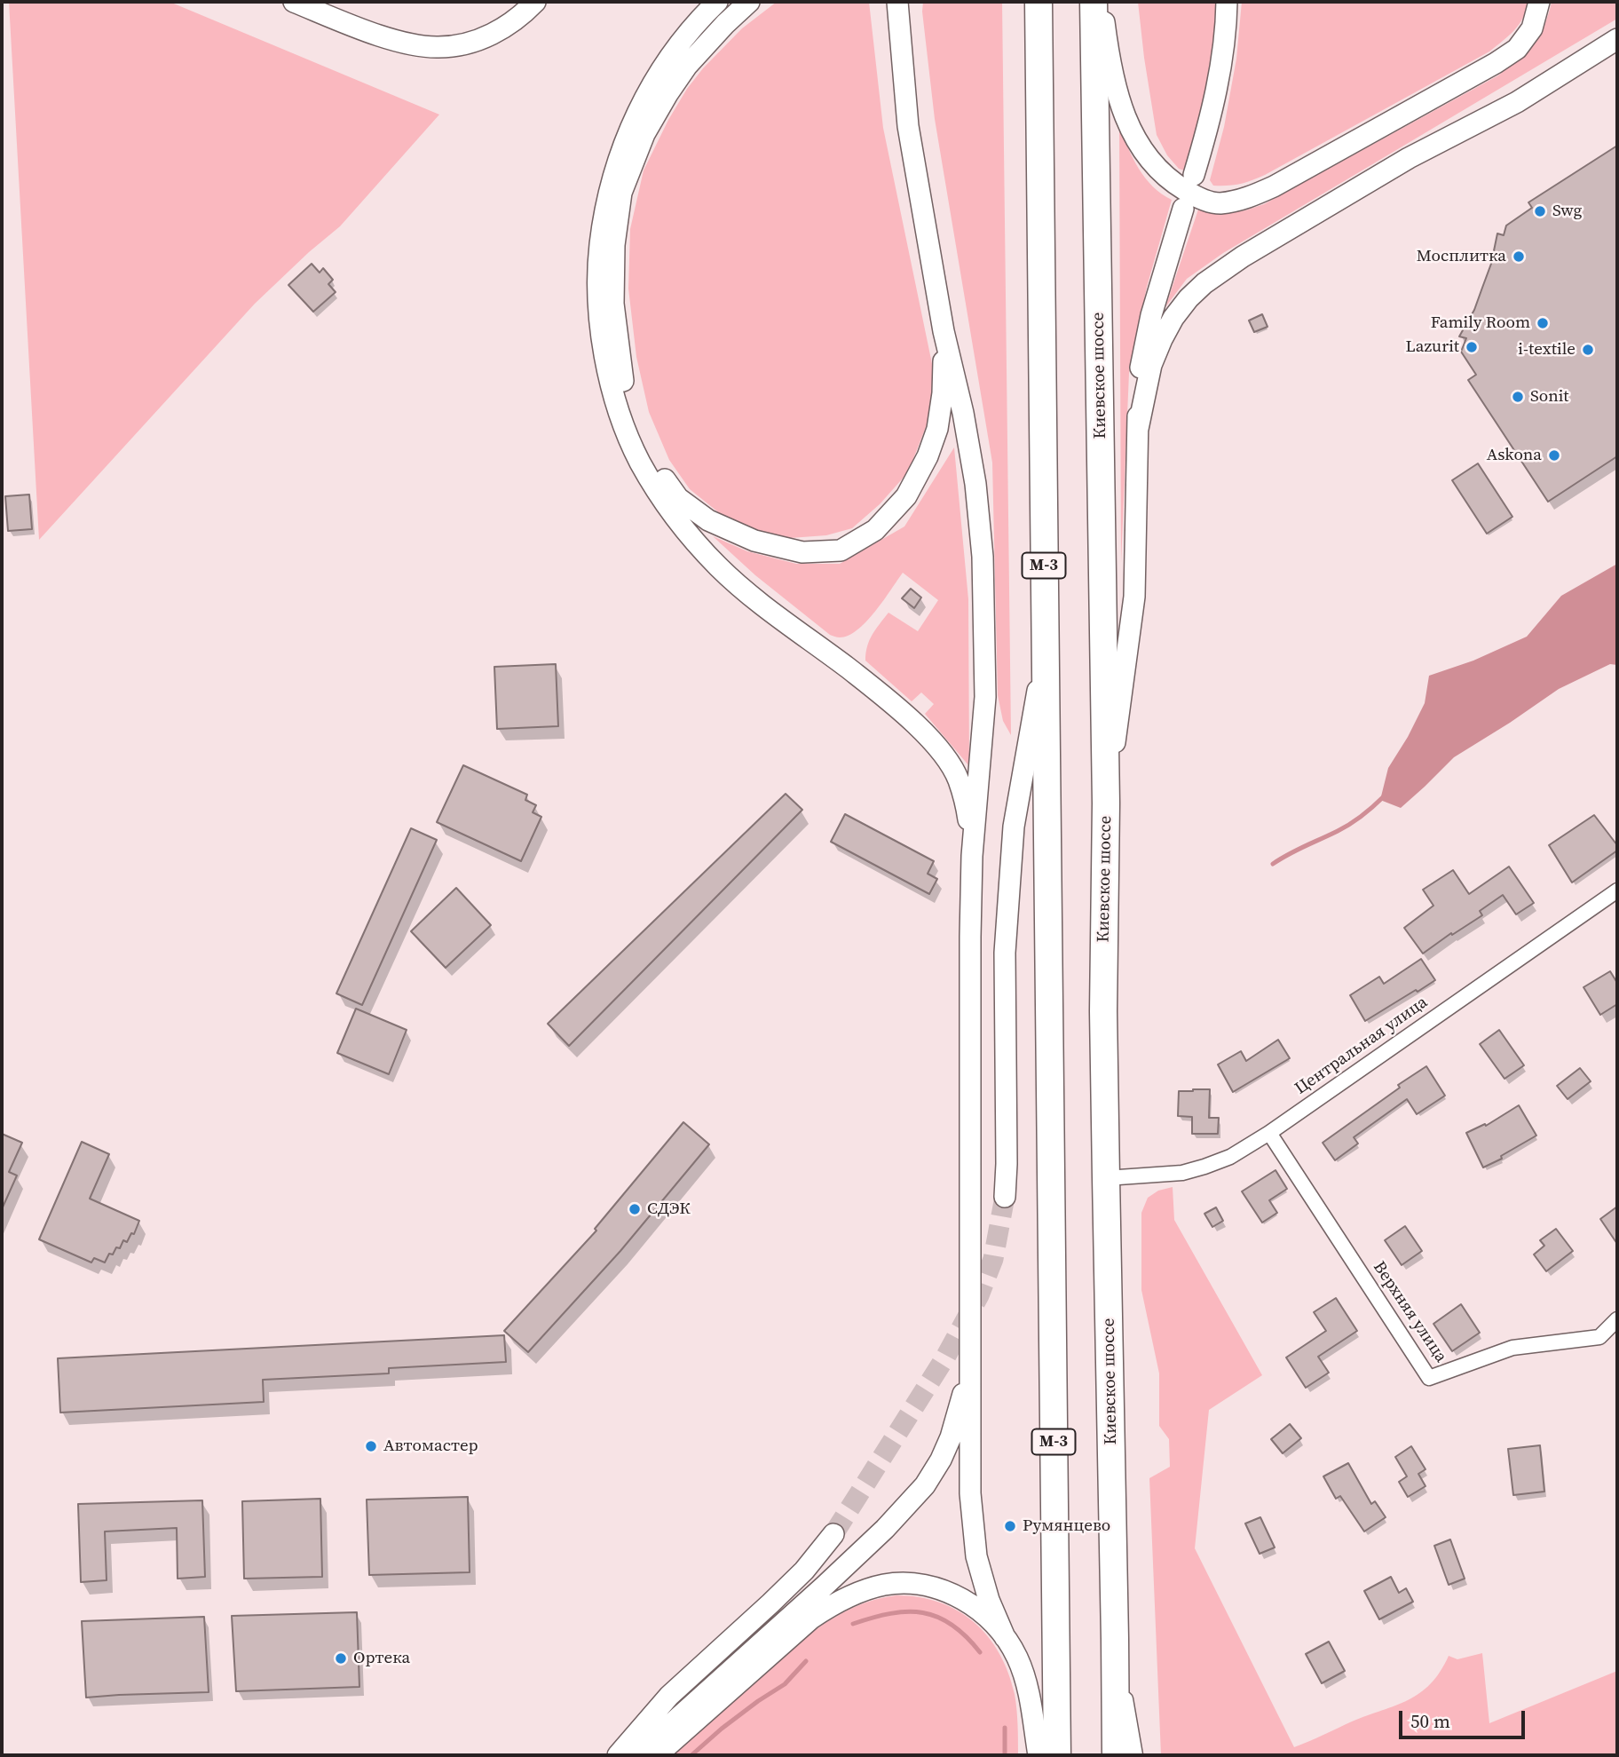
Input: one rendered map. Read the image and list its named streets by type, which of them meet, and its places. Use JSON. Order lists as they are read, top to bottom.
{
  "streets": {
    "highway": ["Киевское шоссе", "М-3"],
    "street": ["Центральная улица", "Верхняя улица"]
  },
  "crossings": [
    ["Киевское шоссе", "Центральная улица"],
    ["Центральная улица", "Верхняя улица"]
  ],
  "places": [
    "Swg",
    "Мосплитка",
    "Family Room",
    "Lazurit",
    "i-textile",
    "Sonit",
    "Askona",
    "СДЭК",
    "Автомастер",
    "Румянцево",
    "Ортека"
  ],
  "scale_bar": "50 m"
}
